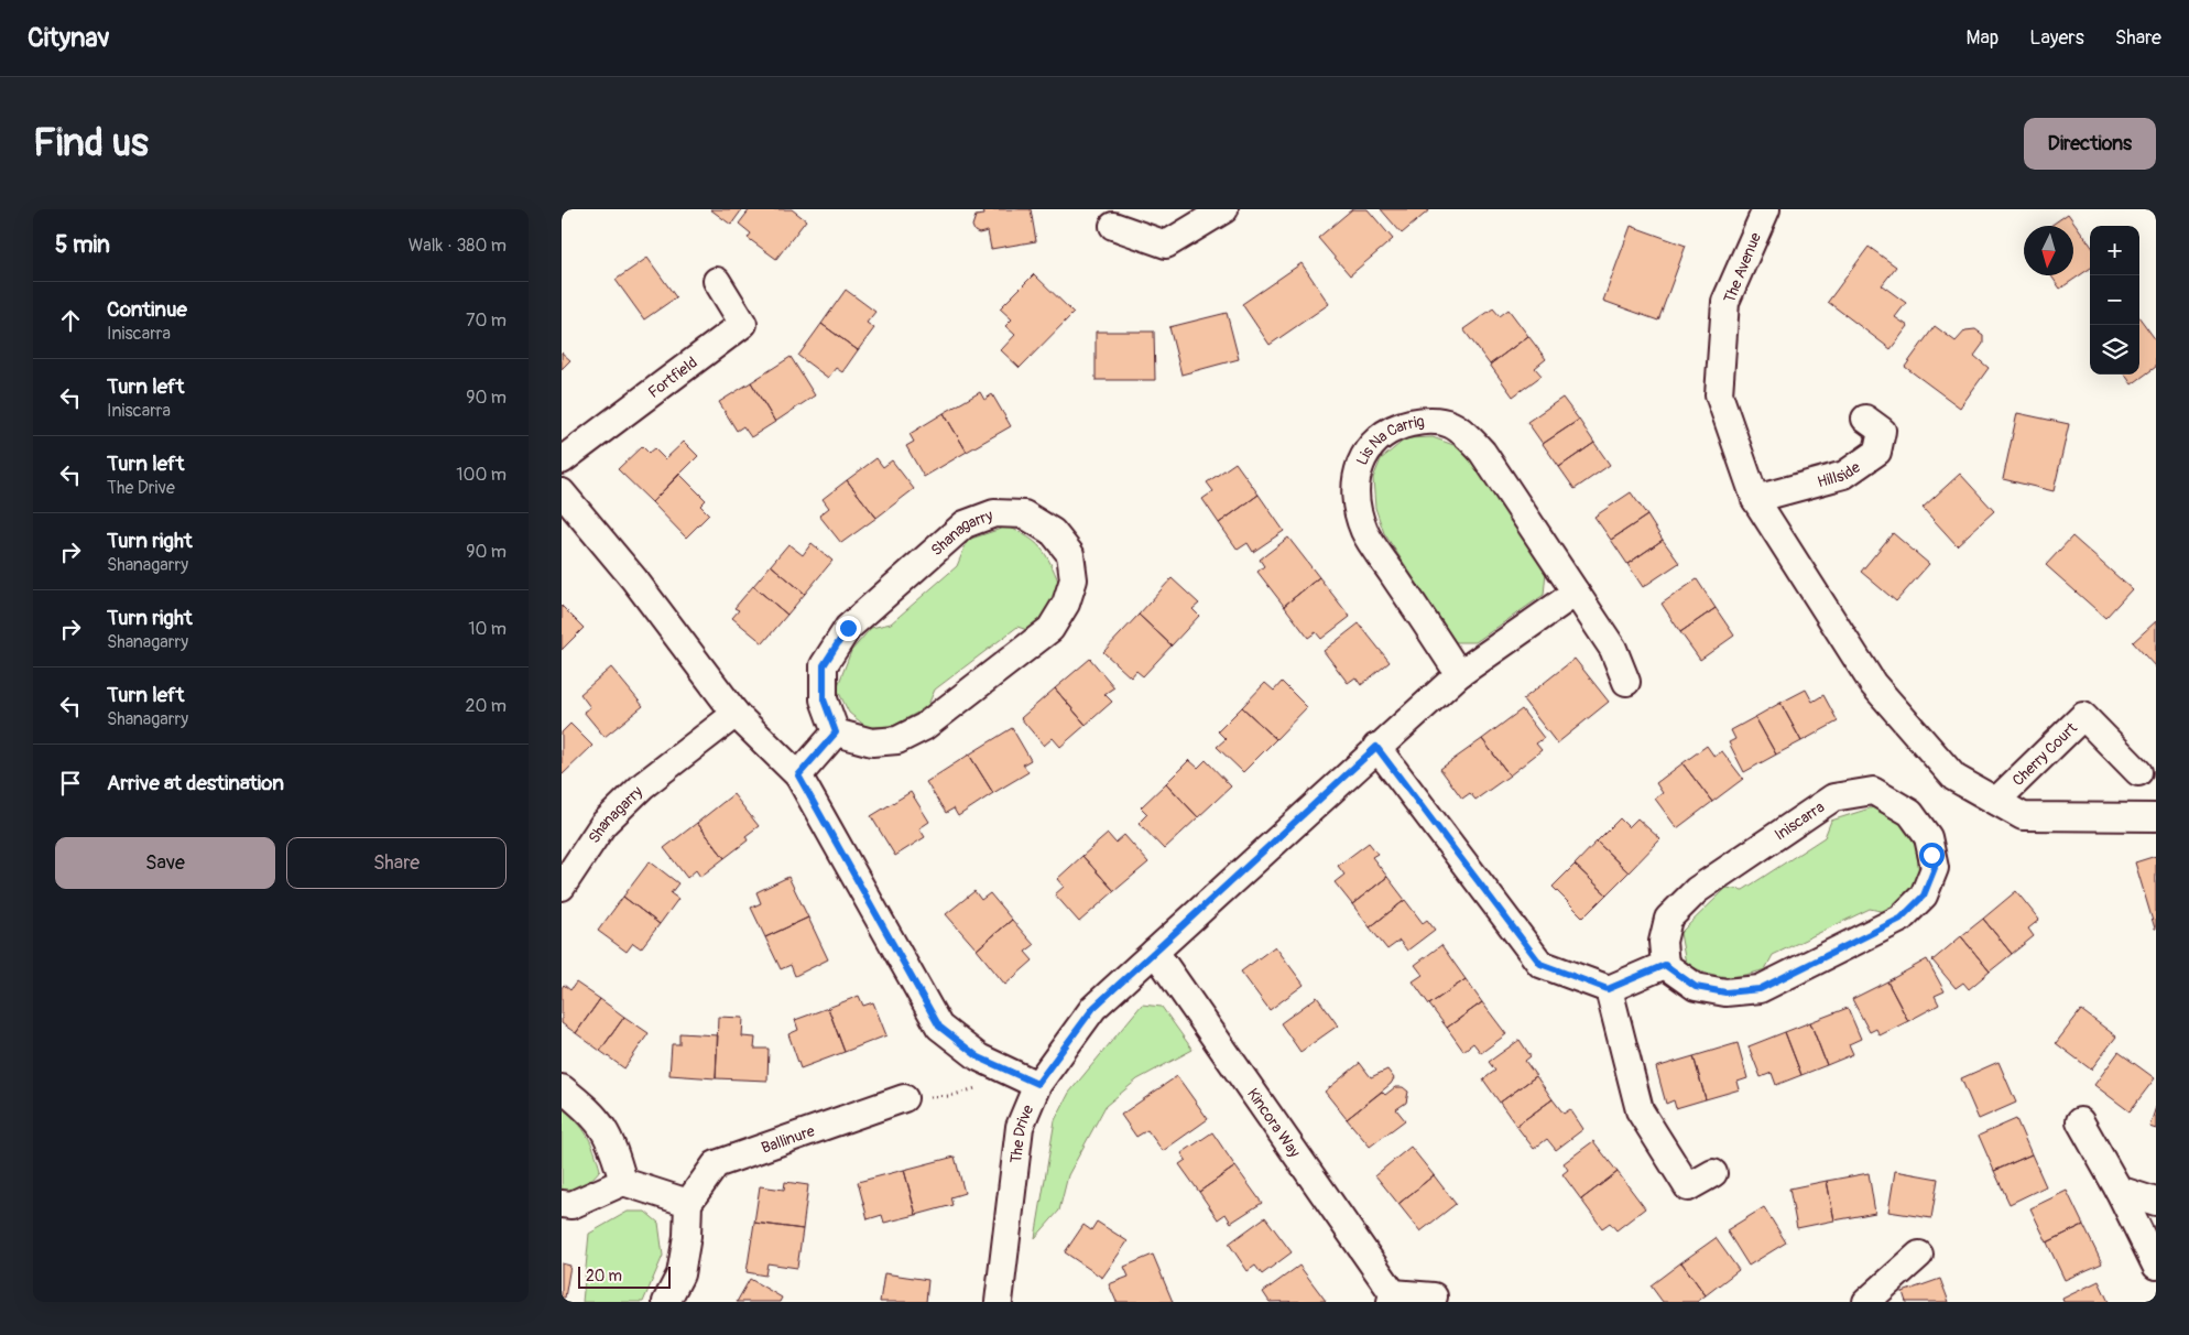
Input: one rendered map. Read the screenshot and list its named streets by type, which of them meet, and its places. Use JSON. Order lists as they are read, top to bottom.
{
  "streets": {
    "street": [
      "The Avenue",
      "Fortfield",
      "Lis Na Carrig",
      "Hillside",
      "Shanagarry",
      "Cherry Court",
      "Iniscarra",
      "Kincora Way",
      "The Drive",
      "Ballinure"
    ]
  },
  "crossings": [
    ["The Avenue", "Hillside"],
    ["Kincora Way", "The Drive"]
  ],
  "scale_bar": "20 m",
  "north": "bottom",
  "page": {
    "header": "Citynav",
    "nav": ["Map", "Layers", "Share"],
    "buttons": [
      "Directions",
      ["Save", "Share"]
    ],
    "title": "Find us",
    "heading": ["5 min", "Walk · 380 m"],
    "map_buttons": ["+", "−"],
    "list": [
      ["Continue", "Iniscarra", "70 m"],
      ["Turn left", "Iniscarra", "90 m"],
      ["Turn left", "The Drive", "100 m"],
      ["Turn right", "Shanagarry", "90 m"],
      ["Turn right", "Shanagarry", "10 m"],
      ["Turn left", "Shanagarry", "20 m"],
      "Arrive at destination"
    ],
    "scale": "20 m"
  }
}
